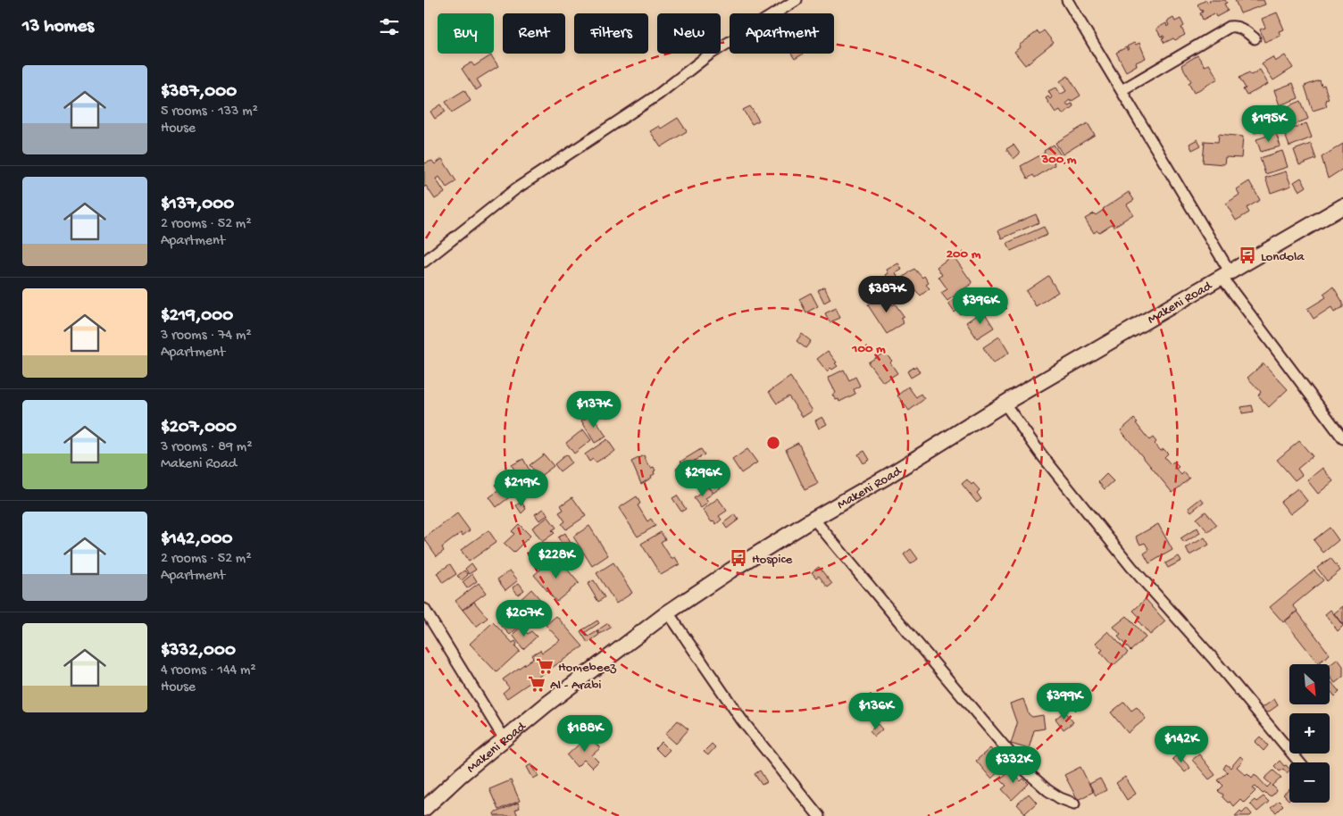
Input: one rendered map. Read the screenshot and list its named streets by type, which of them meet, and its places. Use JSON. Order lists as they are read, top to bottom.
{
  "streets": {
    "main road": ["Makeni Road"]
  },
  "places": {
    "bus stop": ["Londola", "Hospice"],
    "supermarket": ["Homebeez", "Al - Arabi"]
  },
  "north": "bottom right",
  "page": {
    "heading": "13 homes",
    "chip": [
      "Buy",
      "Rent",
      "Filters",
      "New",
      "Apartment"
    ],
    "list": [
      {
        "name": "$387,000",
        "note": "5 rooms · 133 m² · House"
      },
      {
        "name": "$137,000",
        "note": "2 rooms · 52 m² · Apartment"
      },
      {
        "name": "$219,000",
        "note": "3 rooms · 74 m² · Apartment"
      },
      {
        "name": "$207,000",
        "note": "3 rooms · 89 m² · Makeni Road"
      },
      {
        "name": "$142,000",
        "note": "2 rooms · 52 m² · Apartment"
      },
      {
        "name": "$332,000",
        "note": "4 rooms · 144 m² · House"
      }
    ],
    "price": [
      "$195K",
      "$387K",
      "$396K",
      "$137K",
      "$296K",
      "$219K",
      "$228K",
      "$207K",
      "$399K",
      "$136K",
      "$188K",
      "$142K",
      "$332K"
    ],
    "map_buttons": ["+", "−"]
  },
  "rings": ["300 m", "200 m", "100 m"]
}
